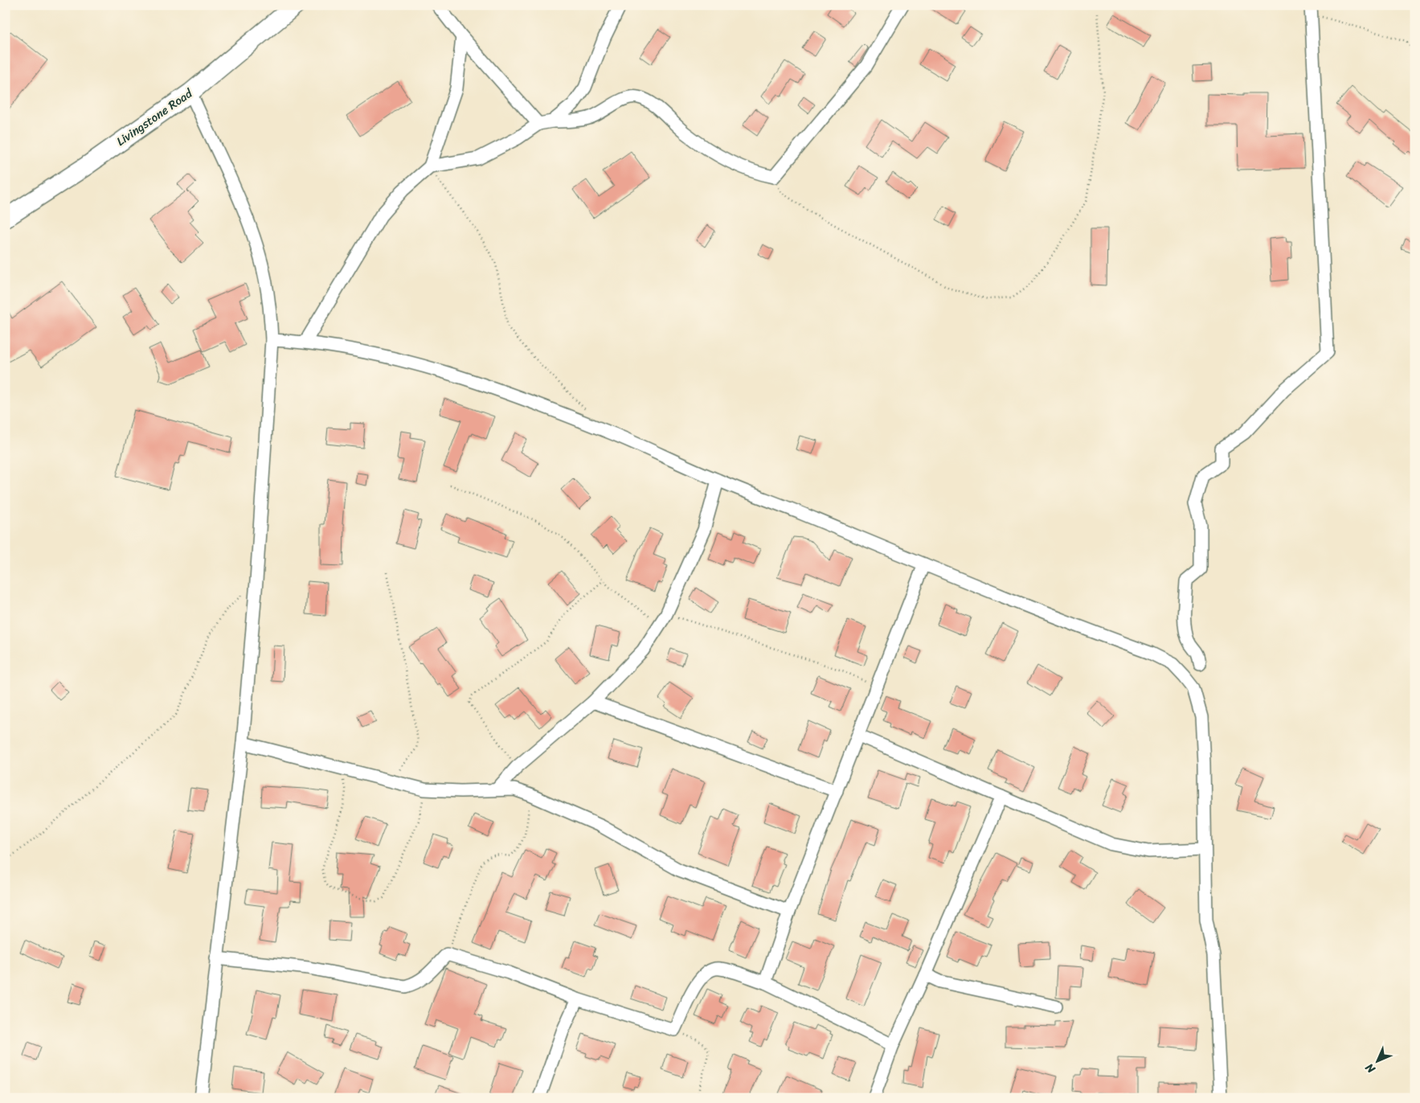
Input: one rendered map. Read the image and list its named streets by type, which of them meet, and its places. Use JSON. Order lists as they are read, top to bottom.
{
  "streets": {
    "highway": ["Livingstone Road"]
  },
  "north": "bottom left"
}
